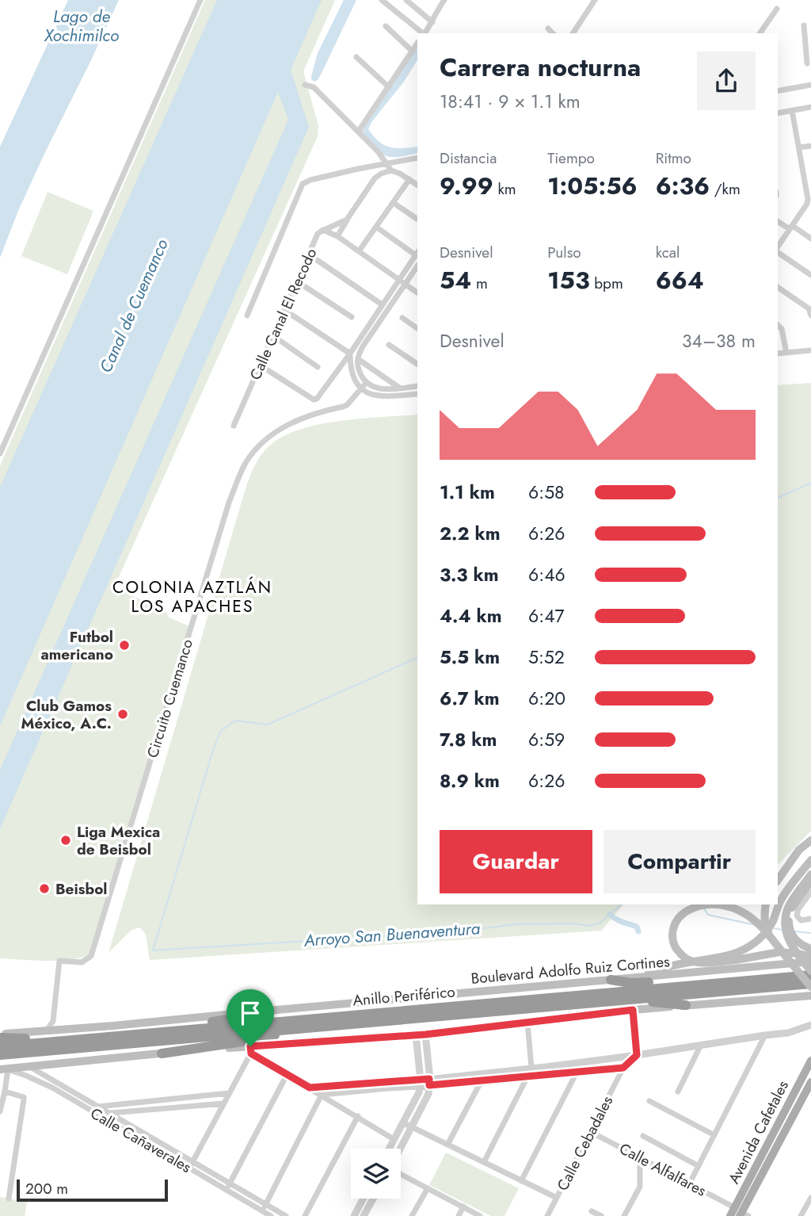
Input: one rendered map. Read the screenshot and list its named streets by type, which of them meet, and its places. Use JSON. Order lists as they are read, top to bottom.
{
  "streets": {
    "highway": ["Anillo Periférico"],
    "main road": ["Boulevard Adolfo Ruiz Cortines", "Avenida Cafetales"],
    "street": [
      "Calle Canal El Recodo",
      "Circuito Cuemanco",
      "Calle Cañaverales",
      "Calle Cebadales",
      "Calle Alfalfares"
    ]
  },
  "crossings": [
    ["Circuito Cuemanco", "Boulevard Adolfo Ruiz Cortines"],
    ["Avenida Cafetales", "Calle Alfalfares"],
    ["Calle Cebadales", "Calle Alfalfares"]
  ],
  "districts": ["COLONIA AZTLÁN LOS APACHES"],
  "water": ["Lago de Xochimilco", "Canal de Cuemanco", "Arroyo San Buenaventura"],
  "places": [
    "Futbol americano",
    "Club Gamos México, A.C.",
    "Liga Mexica de Beisbol",
    "Beisbol"
  ],
  "scale_bar": "200 m",
  "page": {
    "heading": ["Carrera nocturna", "18:41 · 9 × 1.1 km"],
    "stats": [
      ["Distancia", "9.99 km"],
      ["Tiempo", "1:05:56"],
      ["Ritmo", "6:36 /km"],
      ["Desnivel", "54 m"],
      ["Pulso", "153 bpm"],
      ["kcal", "664"]
    ],
    "chart": ["Desnivel", "34–38 m"],
    "list": [
      {
        "name": "1.1 km",
        "note": "6:58"
      },
      {
        "name": "2.2 km",
        "note": "6:26"
      },
      {
        "name": "3.3 km",
        "note": "6:46"
      },
      {
        "name": "4.4 km",
        "note": "6:47"
      },
      {
        "name": "5.5 km",
        "note": "5:52"
      },
      {
        "name": "6.7 km",
        "note": "6:20"
      },
      {
        "name": "7.8 km",
        "note": "6:59"
      },
      {
        "name": "8.9 km",
        "note": "6:26"
      }
    ],
    "buttons": ["Guardar", "Compartir"],
    "scale": "200 m"
  }
}
